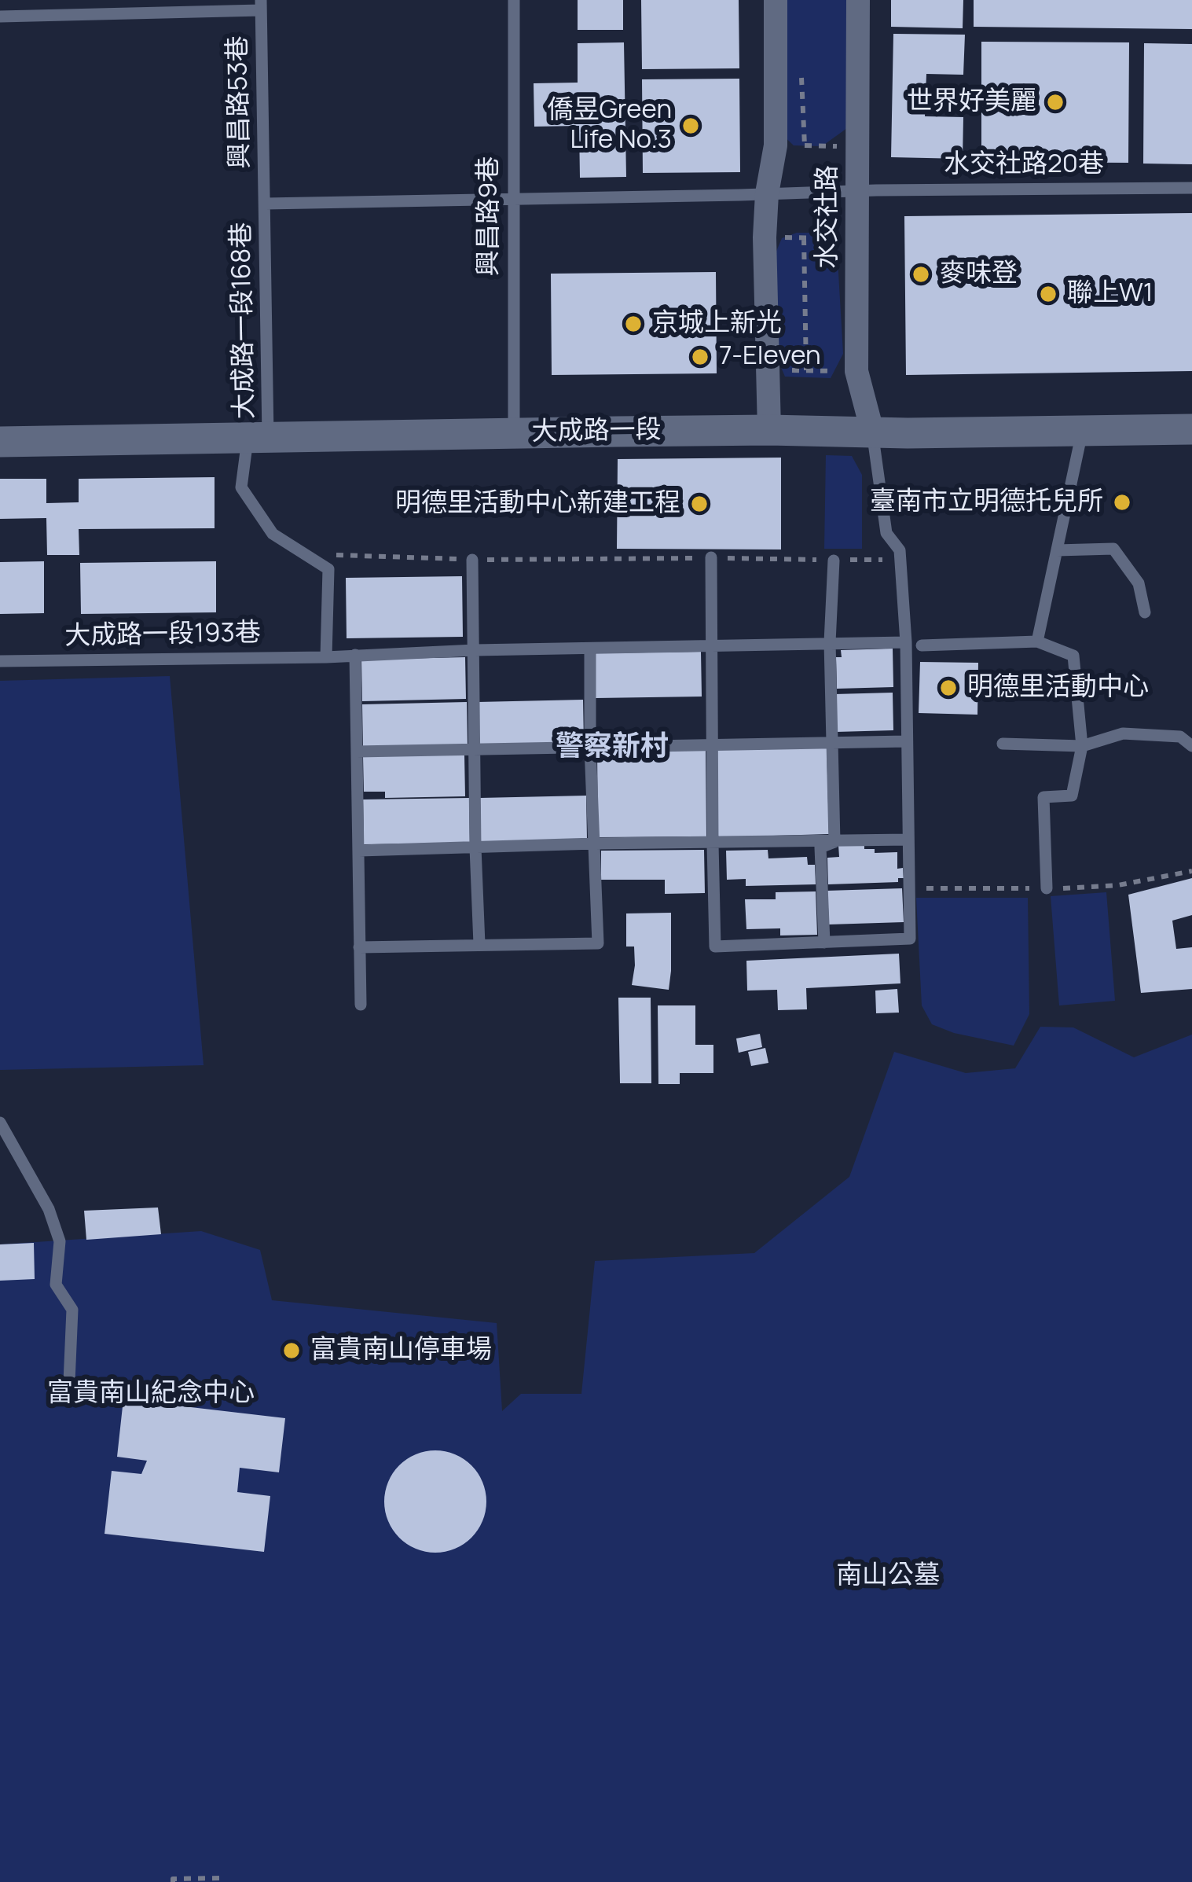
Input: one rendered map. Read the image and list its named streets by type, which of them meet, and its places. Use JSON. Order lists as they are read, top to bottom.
{
  "streets": {
    "street": ["水交社路", "大成路一段"],
    "lane": [
      "興昌路53巷",
      "水交社路20巷",
      "興昌路9巷",
      "大成路一段168巷",
      "大成路一段193巷"
    ]
  },
  "crossings": [
    ["興昌路53巷", "水交社路20巷"],
    ["興昌路53巷", "大成路一段168巷"],
    ["水交社路20巷", "興昌路9巷"],
    ["水交社路20巷", "水交社路"],
    ["水交社路20巷", "大成路一段168巷"],
    ["興昌路9巷", "大成路一段"],
    ["水交社路", "大成路一段"],
    ["大成路一段168巷", "大成路一段"]
  ],
  "districts": ["警察新村"],
  "parks": ["富貴南山紀念中心", "南山公墓"],
  "places": [
    "世界好美麗",
    "僑昱Green Life No.3",
    "麥味登",
    "聯上W1",
    "京城上新光",
    "7-Eleven",
    "臺南市立明德托兒所",
    "明德里活動中心新建工程",
    "明德里活動中心",
    "富貴南山停車場"
  ]
}
